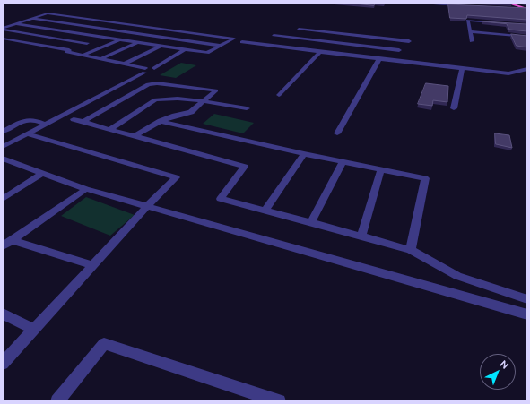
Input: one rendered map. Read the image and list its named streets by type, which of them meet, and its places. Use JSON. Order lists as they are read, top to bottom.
{
  "north": "top right"
}
